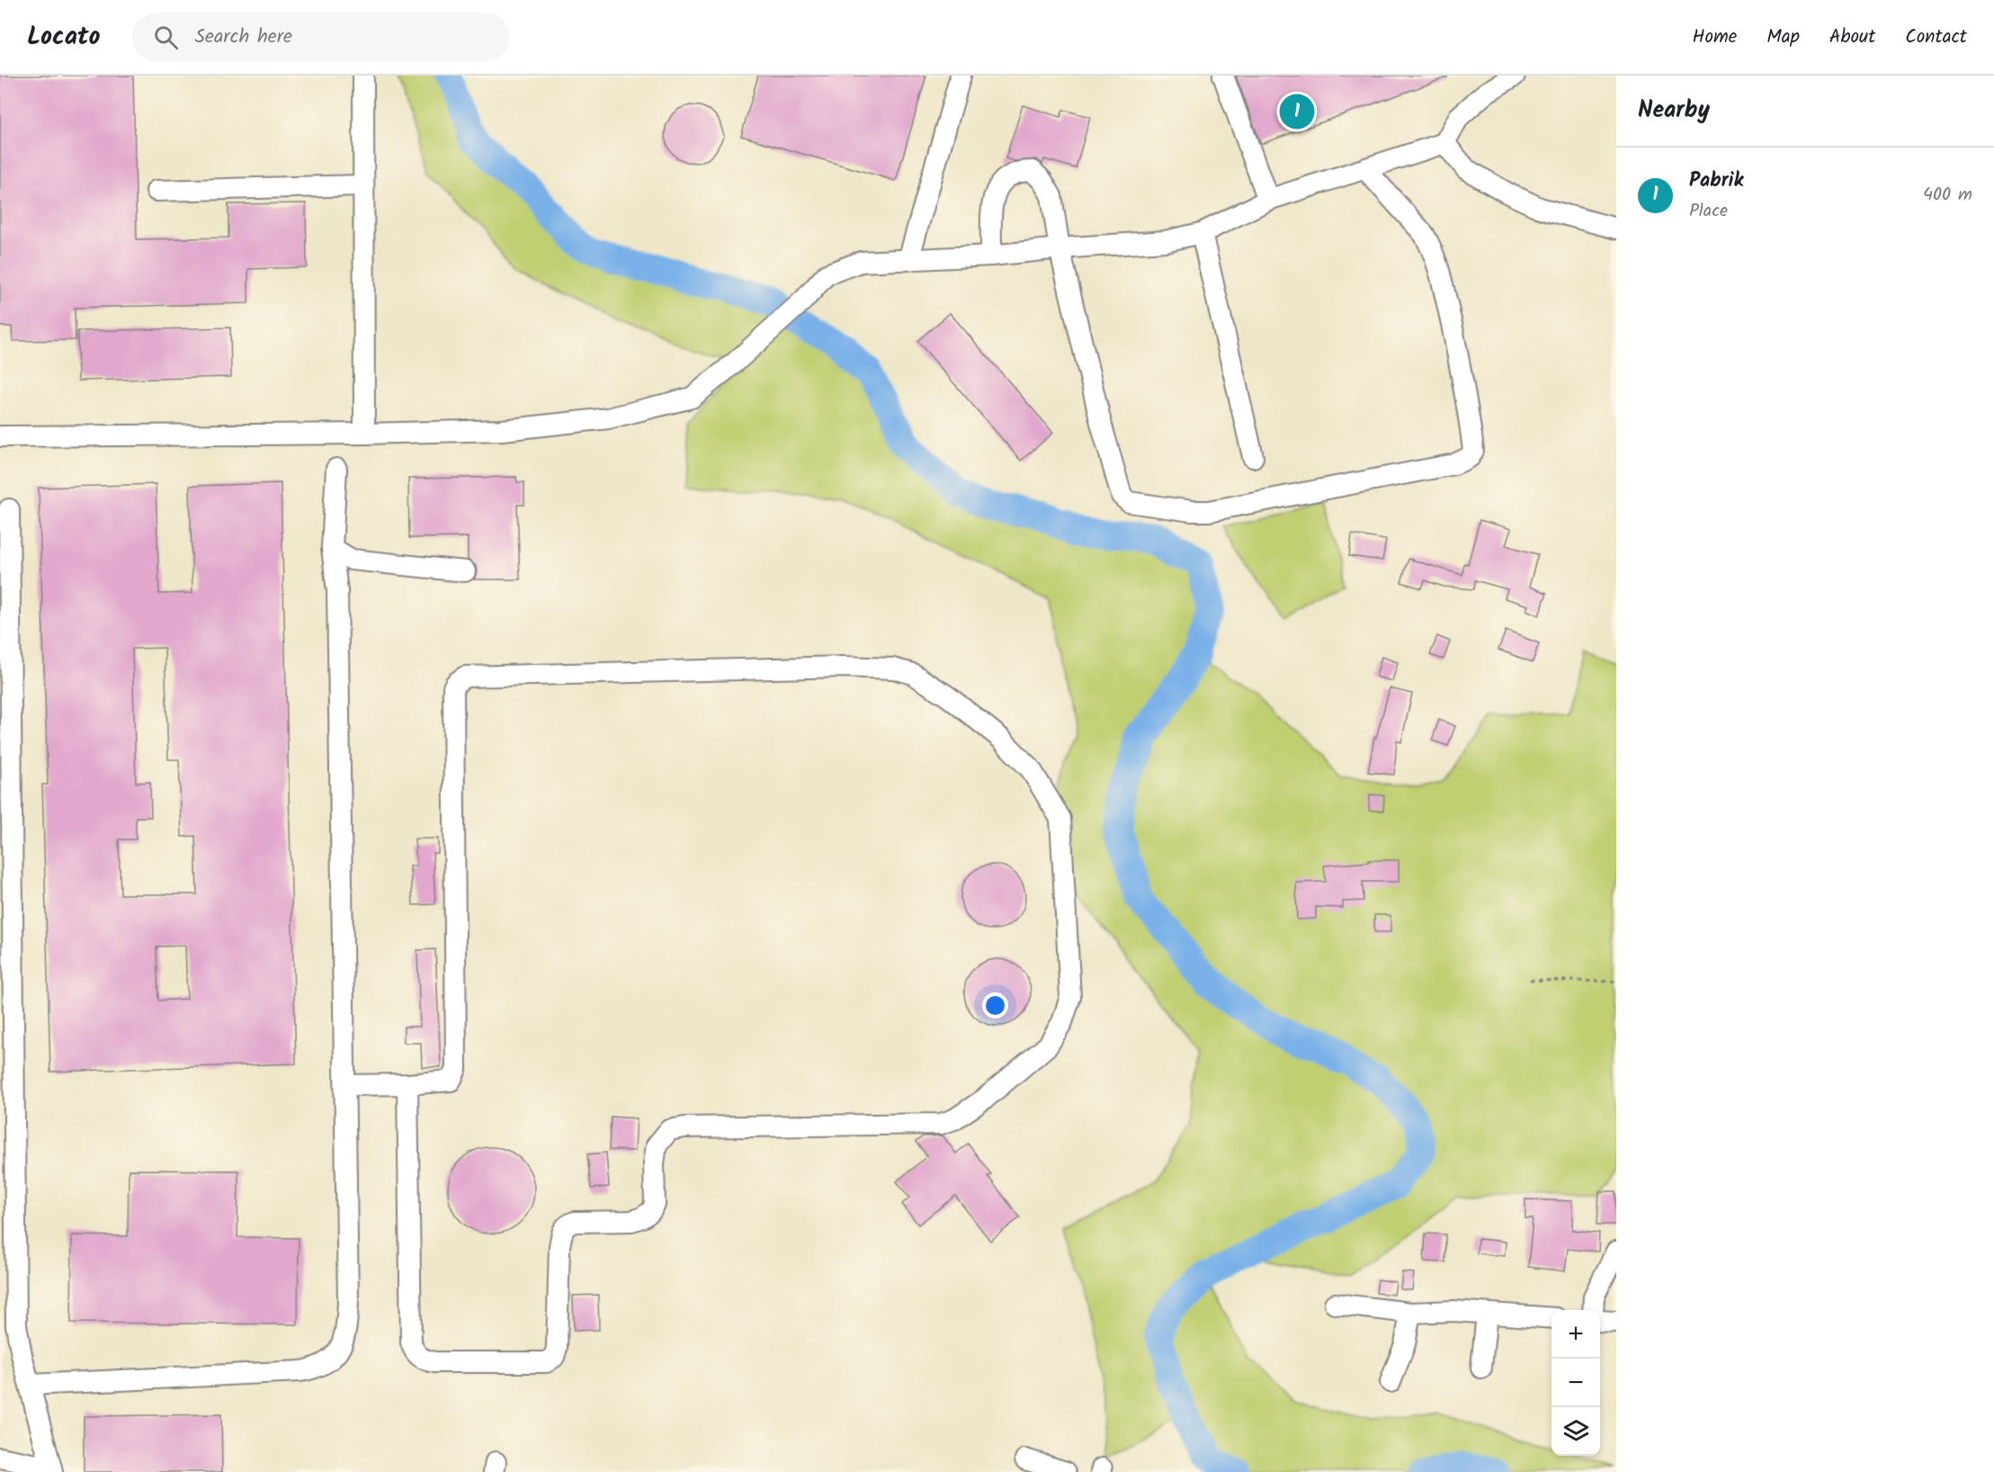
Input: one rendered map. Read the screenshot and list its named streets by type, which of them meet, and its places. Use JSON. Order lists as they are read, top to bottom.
{
  "page": {
    "header": "Locato",
    "search": "Search here",
    "nav": [
      "Home",
      "Map",
      "About",
      "Contact"
    ],
    "heading": "Nearby",
    "pins": "1",
    "list": [
      {
        "mark": "1",
        "name": "Pabrik",
        "note": "Place",
        "value": "400 m"
      }
    ],
    "map_buttons": ["+", "−"]
  }
}
